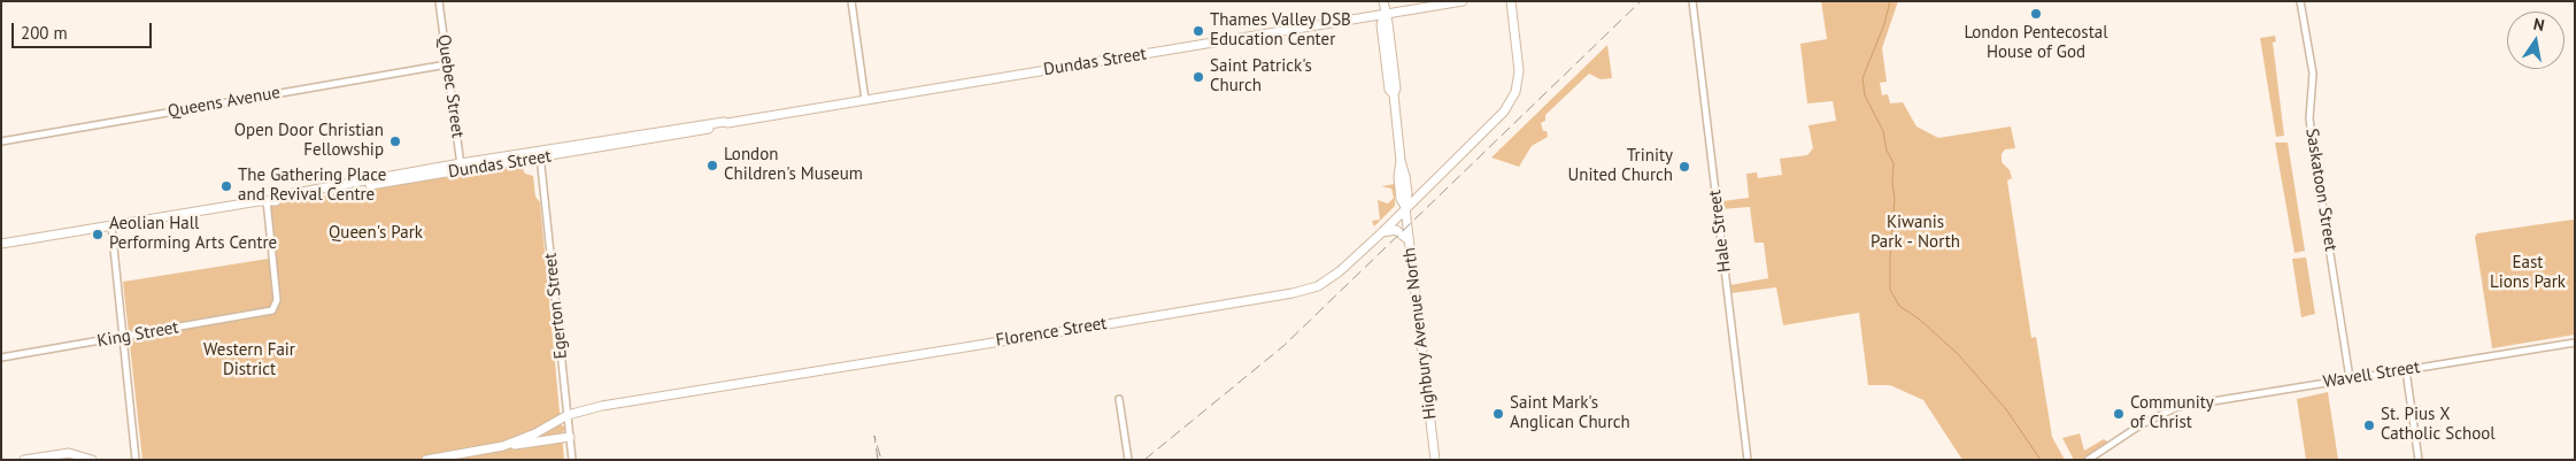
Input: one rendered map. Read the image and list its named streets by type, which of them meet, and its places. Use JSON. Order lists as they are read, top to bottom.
{
  "streets": {
    "main road": ["Dundas Street", "Florence Street", "Highbury Avenue North"],
    "street": [
      "Quebec Street",
      "Queens Avenue",
      "Saskatoon Street",
      "Hale Street",
      "Egerton Street",
      "King Street",
      "Wavell Street"
    ]
  },
  "crossings": [
    ["Dundas Street", "Quebec Street"],
    ["Dundas Street", "Egerton Street"],
    ["Dundas Street", "Highbury Avenue North"],
    ["Dundas Street", "King Street"],
    ["Quebec Street", "Queens Avenue"],
    ["Saskatoon Street", "Wavell Street"],
    ["Egerton Street", "Florence Street"],
    ["Florence Street", "Highbury Avenue North"]
  ],
  "parks": [
    "Kiwanis Park - North",
    "Queen's Park",
    "East Lions Park",
    "Western Fair District"
  ],
  "places": [
    "London Pentecostal House of God",
    "Thames Valley DSB Education Center",
    "Saint Patrick's Church",
    "Open Door Christian Fellowship",
    "London Children's Museum",
    "Trinity United Church",
    "The Gathering Place and Revival Centre",
    "Aeolian Hall Performing Arts Centre",
    "Saint Mark's Anglican Church",
    "Community of Christ",
    "St. Pius X Catholic School"
  ],
  "scale_bar": "200 m",
  "north": "top"
}
